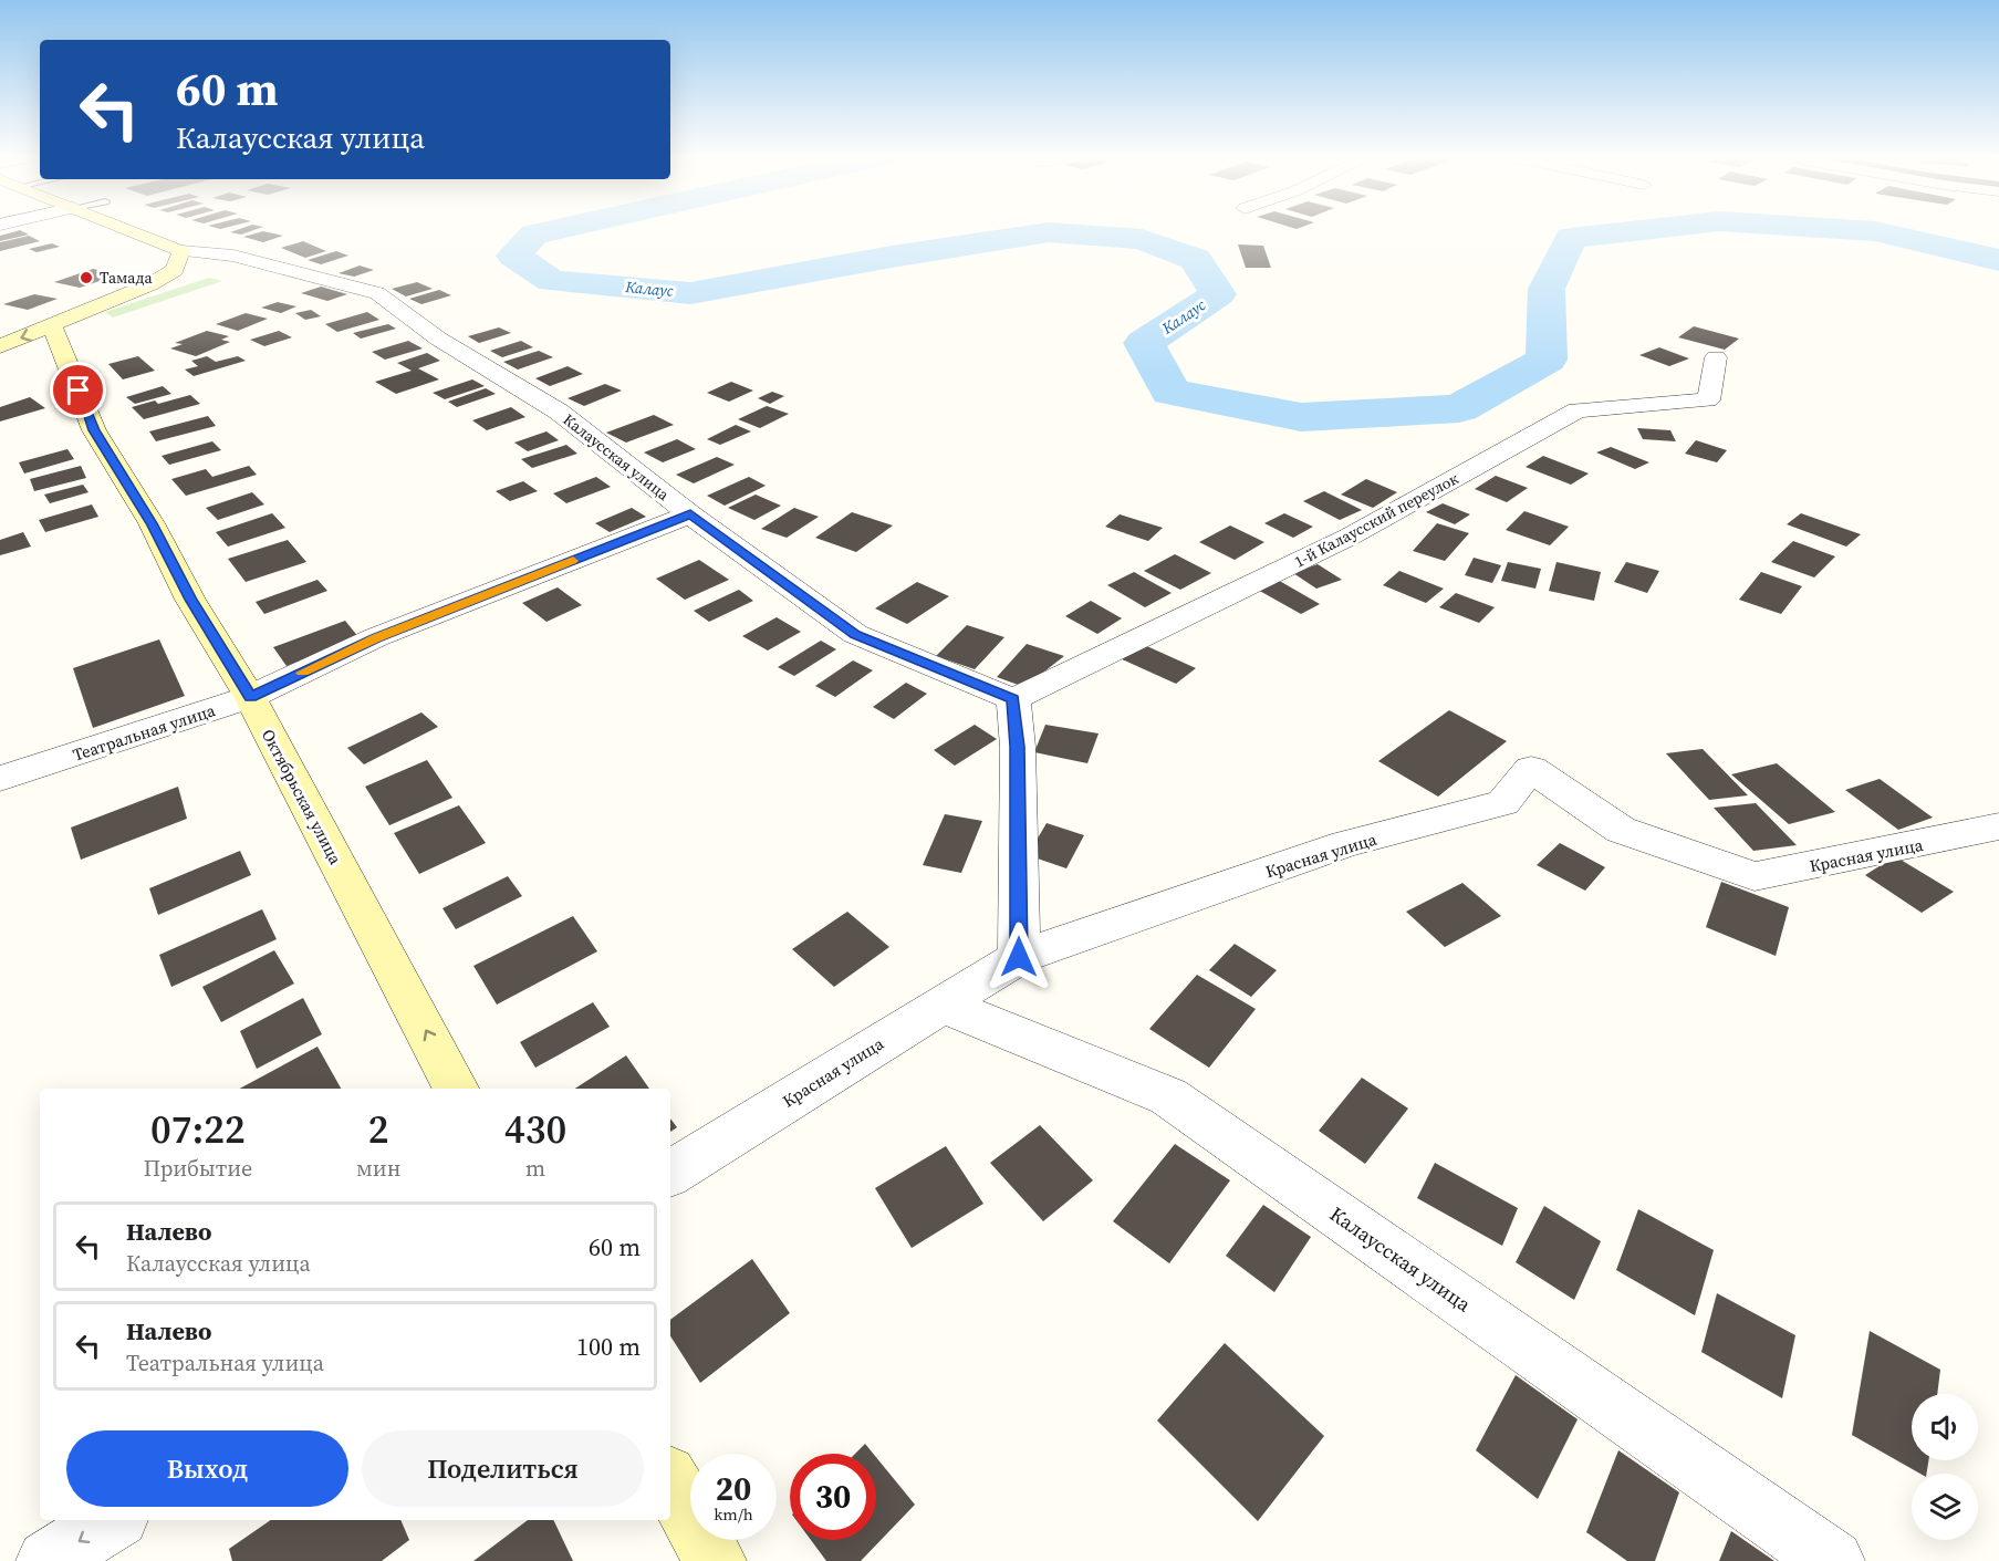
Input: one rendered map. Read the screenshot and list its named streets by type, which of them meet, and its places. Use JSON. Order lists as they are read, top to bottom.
{
  "streets": {
    "main road": ["Калаусская улица", "Октябрьская улица"],
    "street": ["1-й Калаусский переулок", "Театральная улица", "Красная улица"]
  },
  "crossings": [
    ["Калаусская улица", "1-й Калаусский переулок"],
    ["Калаусская улица", "Театральная улица"],
    ["Калаусская улица", "Красная улица"],
    ["Театральная улица", "Октябрьская улица"]
  ],
  "one_way": ["Октябрьская улица"],
  "water": ["Калаус"],
  "places": ["Тамада"],
  "page": {
    "turn": ["60 m", "Калаусская улица"],
    "eta": [
      "07:22",
      "Прибытие",
      "2",
      "мин",
      "430",
      "m"
    ],
    "list": [
      {
        "name": "Налево",
        "note": "Калаусская улица",
        "value": "60 m"
      },
      {
        "name": "Налево",
        "note": "Театральная улица",
        "value": "100 m"
      }
    ],
    "buttons": ["Выход", "Поделиться"],
    "speed": "20 km/h",
    "limit": "30"
  }
}
